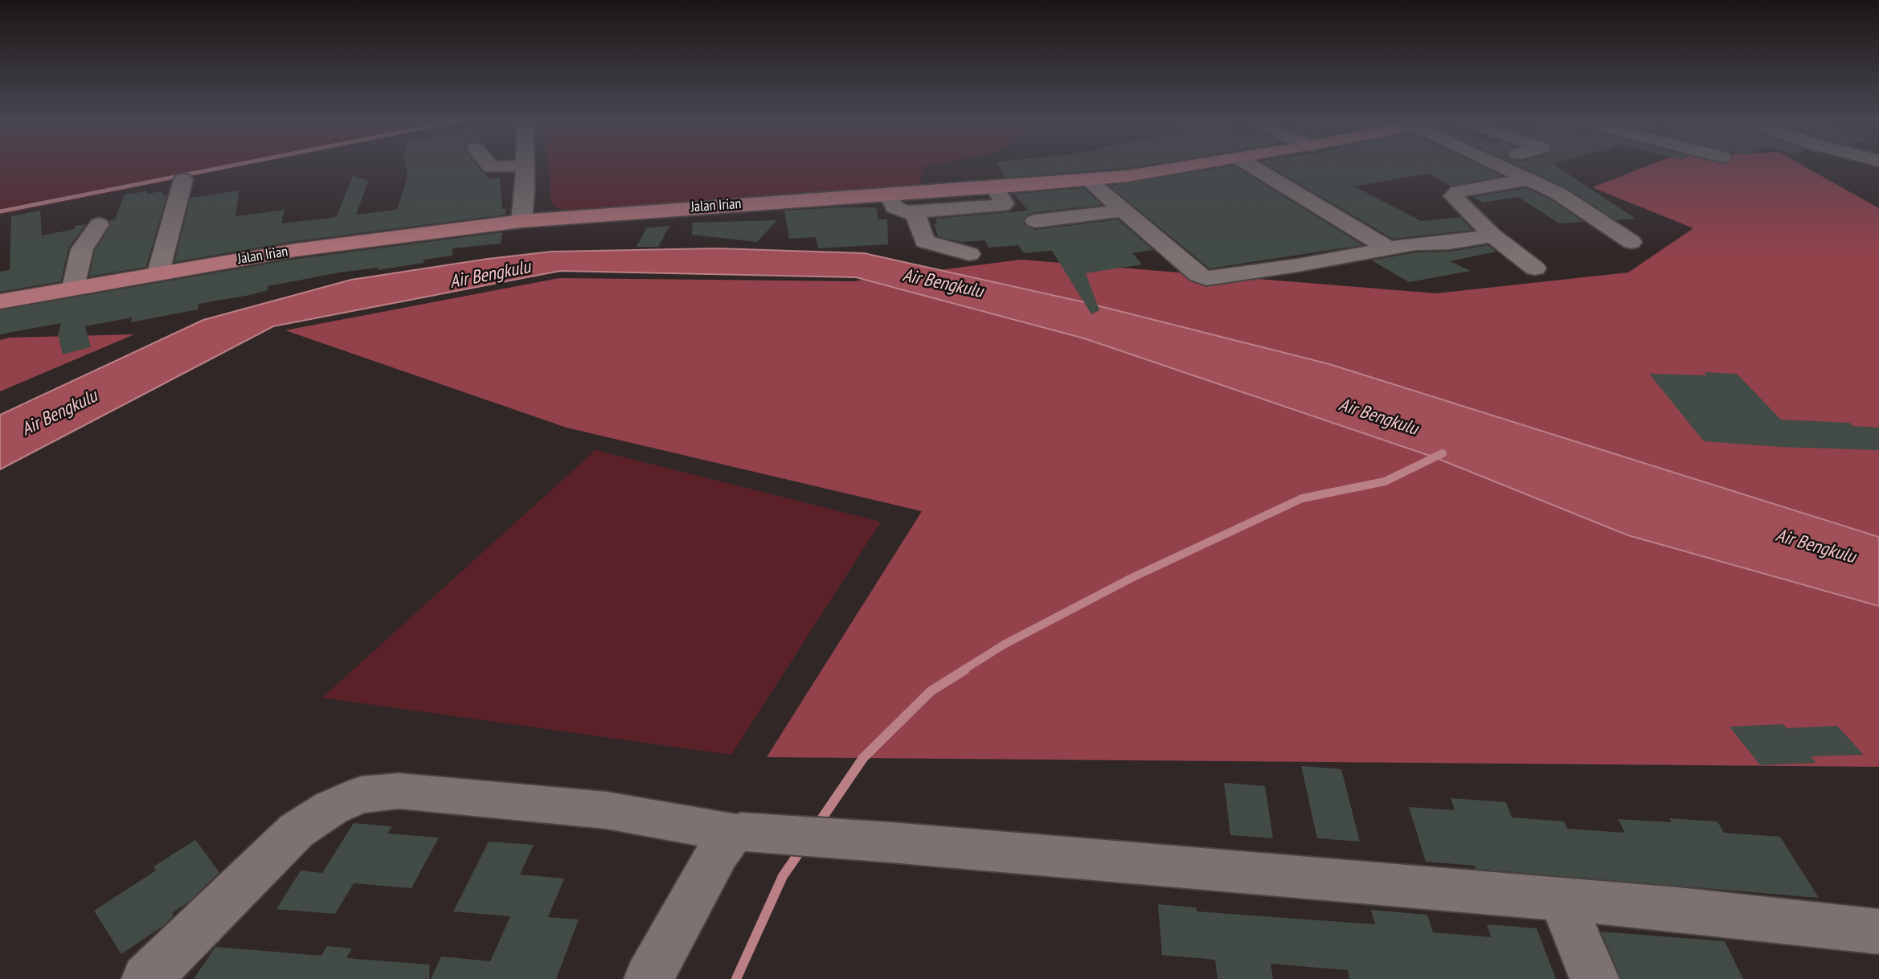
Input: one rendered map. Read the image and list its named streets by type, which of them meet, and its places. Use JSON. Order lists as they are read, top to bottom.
{
  "streets": {
    "main road": ["Jalan Irian"]
  },
  "water": ["Air Bengkulu"]
}
